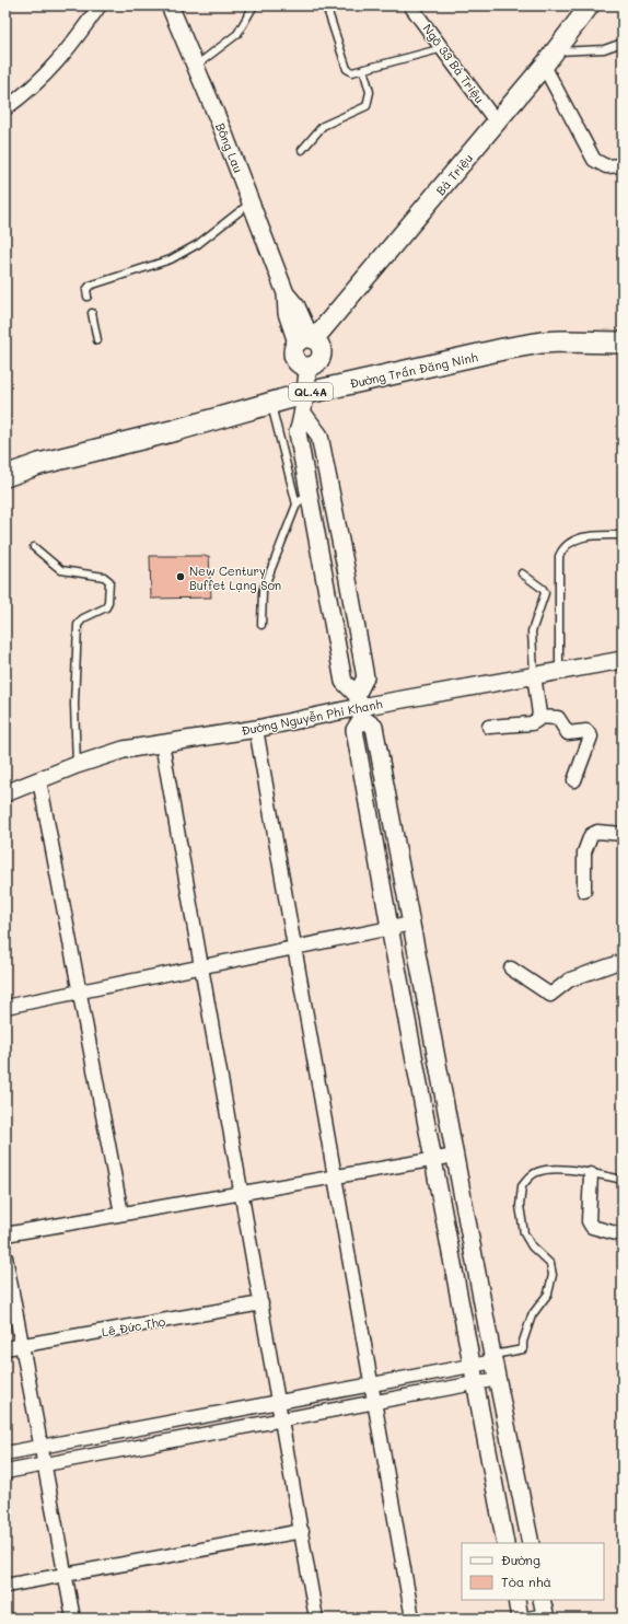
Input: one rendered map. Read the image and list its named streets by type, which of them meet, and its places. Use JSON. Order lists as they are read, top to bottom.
{
  "streets": {
    "main road": ["Bà Triệu", "Đường Trần Đăng Ninh", "QL.4A"],
    "street": [
      "Ngõ 33 Bà Triệu",
      "Bông Lau",
      "Đường Nguyễn Phi Khanh",
      "Lê Đức Thọ"
    ]
  },
  "crossings": [
    ["Ngõ 33 Bà Triệu", "Bà Triệu"],
    ["Bông Lau", "Bà Triệu"]
  ],
  "places": ["New Century Buffet Lạng Sơn"],
  "legend": ["Đường", "Tòa nhà"]
}
